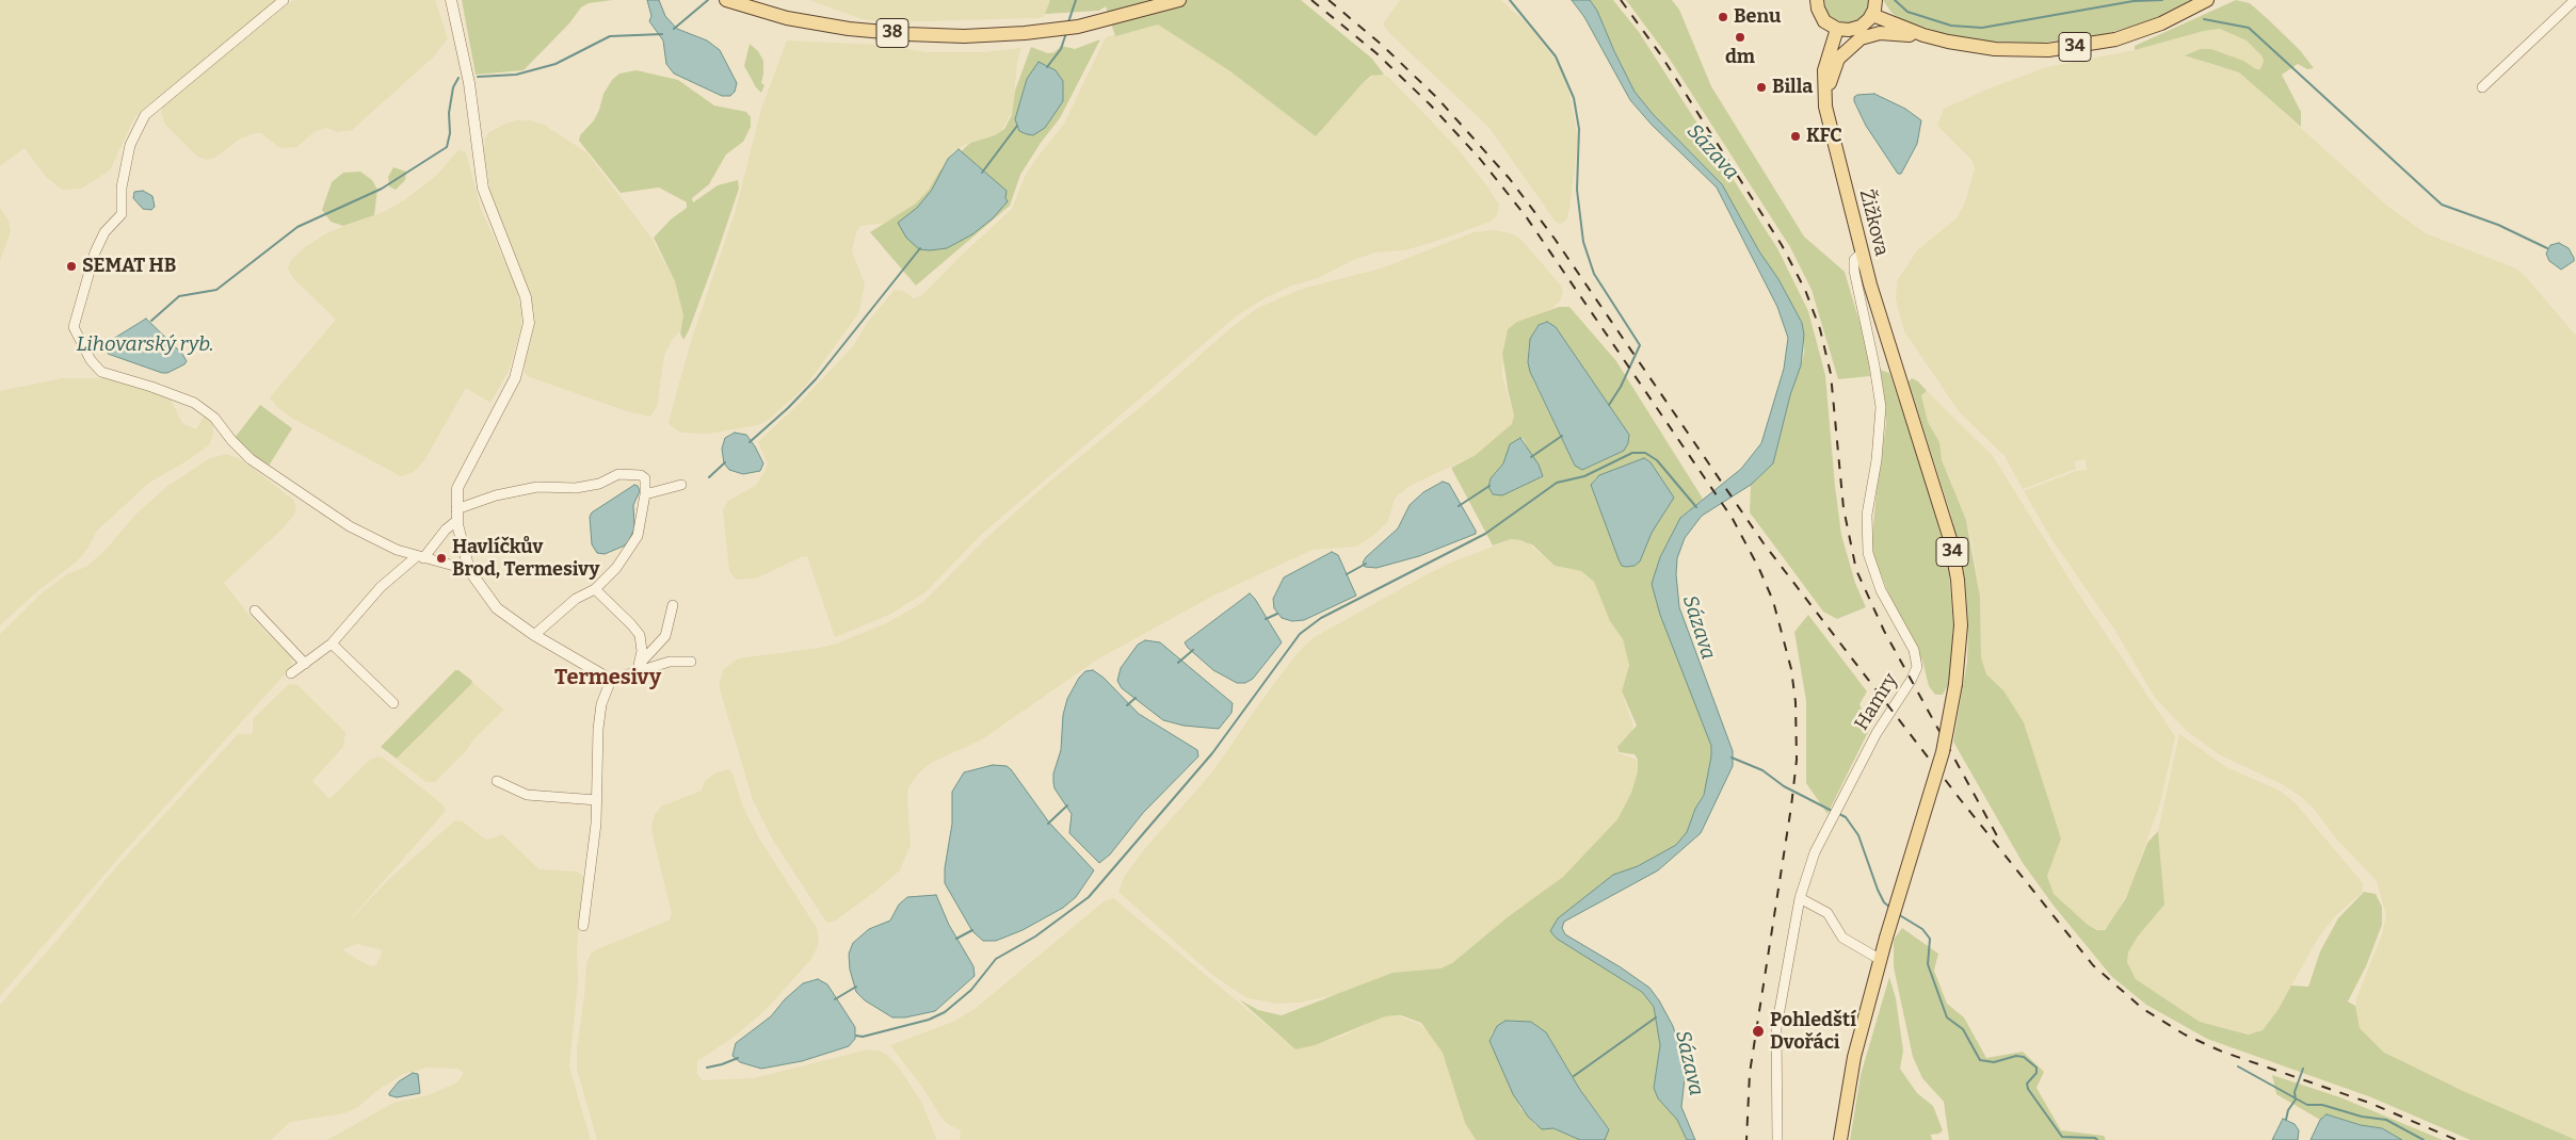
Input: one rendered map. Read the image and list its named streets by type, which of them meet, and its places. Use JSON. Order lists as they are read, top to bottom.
{
  "streets": {
    "main road": ["38", "34", "Žižkova"],
    "street": ["Hamry"]
  },
  "crossings": [
    ["34", "Žižkova"],
    ["Žižkova", "Hamry"]
  ],
  "districts": ["Termesivy"],
  "water": ["Sázava", "Lihovarský ryb."],
  "places": [
    "Benu",
    "dm",
    "Billa",
    "KFC",
    "SEMAT HB",
    "Havlíčkův Brod, Termesivy",
    "Pohledští Dvořáci"
  ]
}
